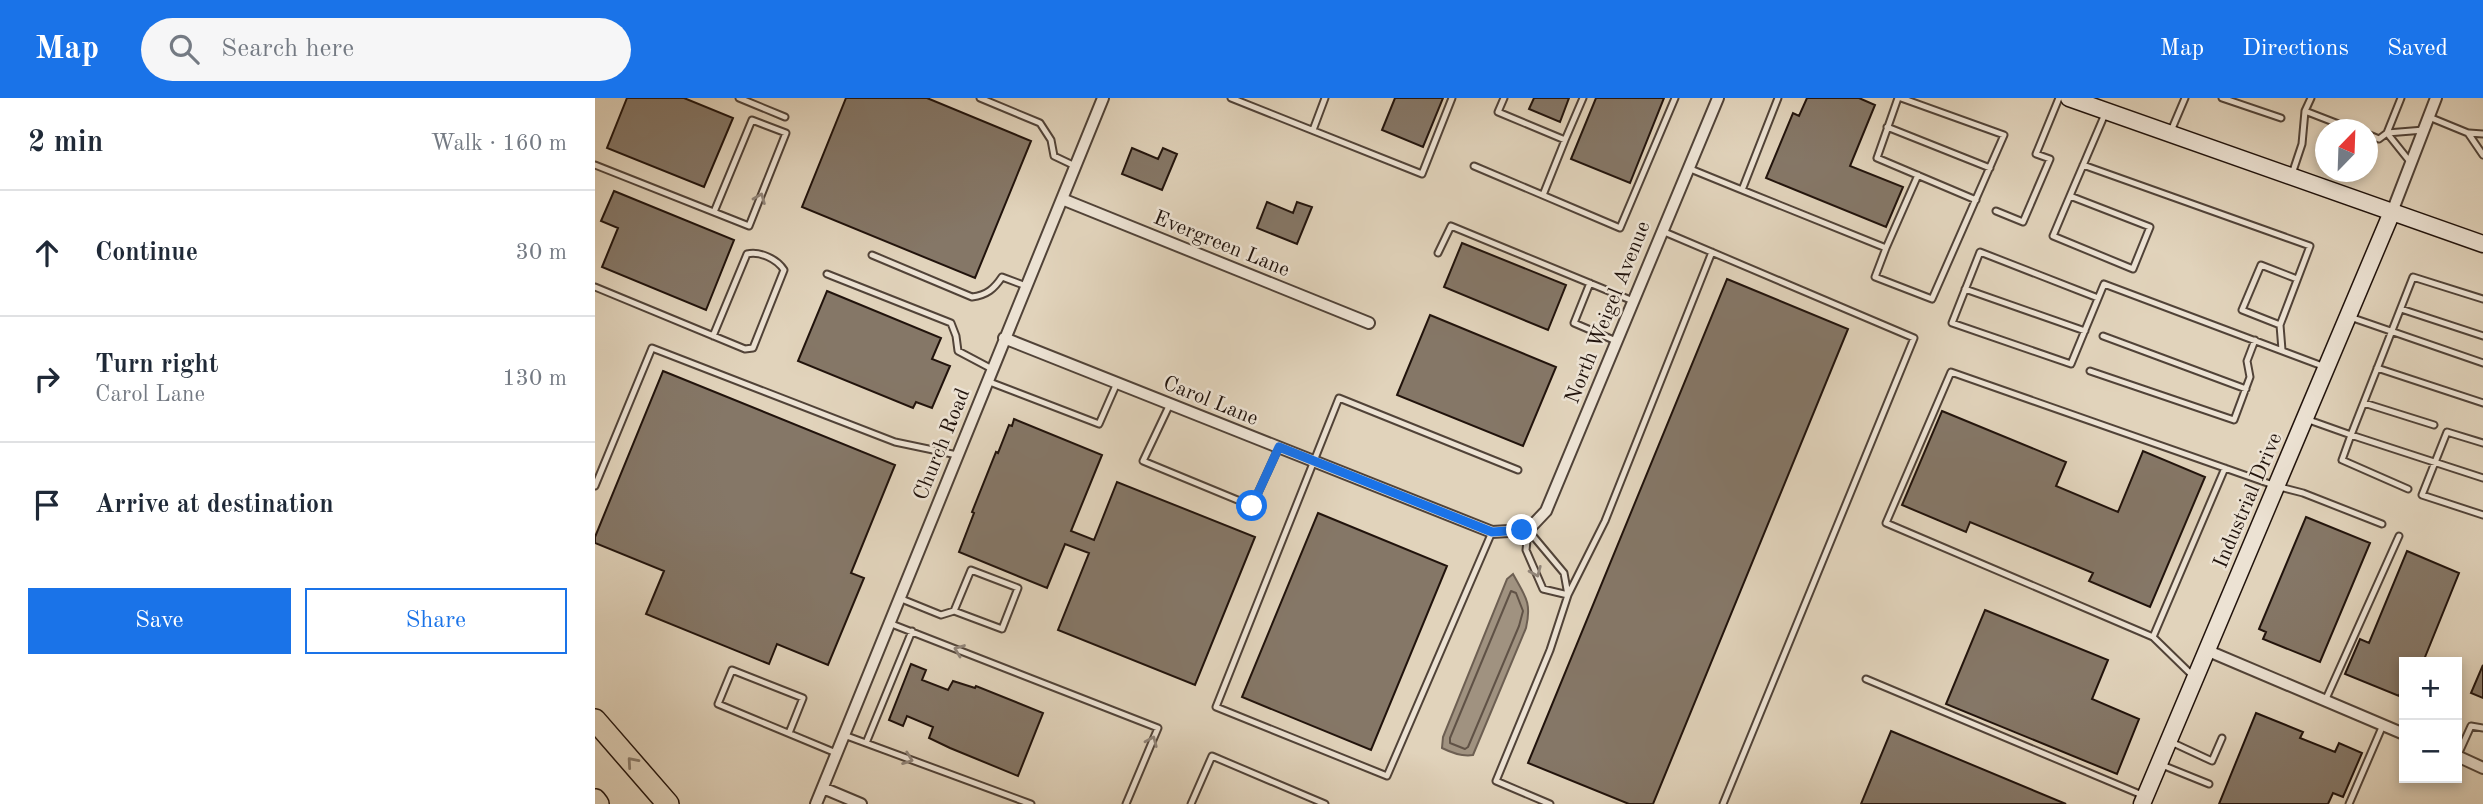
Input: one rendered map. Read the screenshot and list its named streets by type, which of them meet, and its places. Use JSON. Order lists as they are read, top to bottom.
{
  "streets": {
    "street": [
      "Evergreen Lane",
      "North Weigel Avenue",
      "Carol Lane",
      "Church Road",
      "Industrial Drive"
    ]
  },
  "crossings": [
    ["Evergreen Lane", "Church Road"],
    ["North Weigel Avenue", "Carol Lane"],
    ["Carol Lane", "Church Road"]
  ],
  "north": "top right",
  "page": {
    "header": "Map",
    "search": "Search here",
    "nav": ["Map", "Directions", "Saved"],
    "heading": ["2 min", "Walk · 160 m"],
    "list": [
      ["Continue", "30 m"],
      ["Turn right", "Carol Lane", "130 m"],
      "Arrive at destination"
    ],
    "buttons": ["Save", "Share"],
    "map_buttons": ["+", "−"]
  }
}
